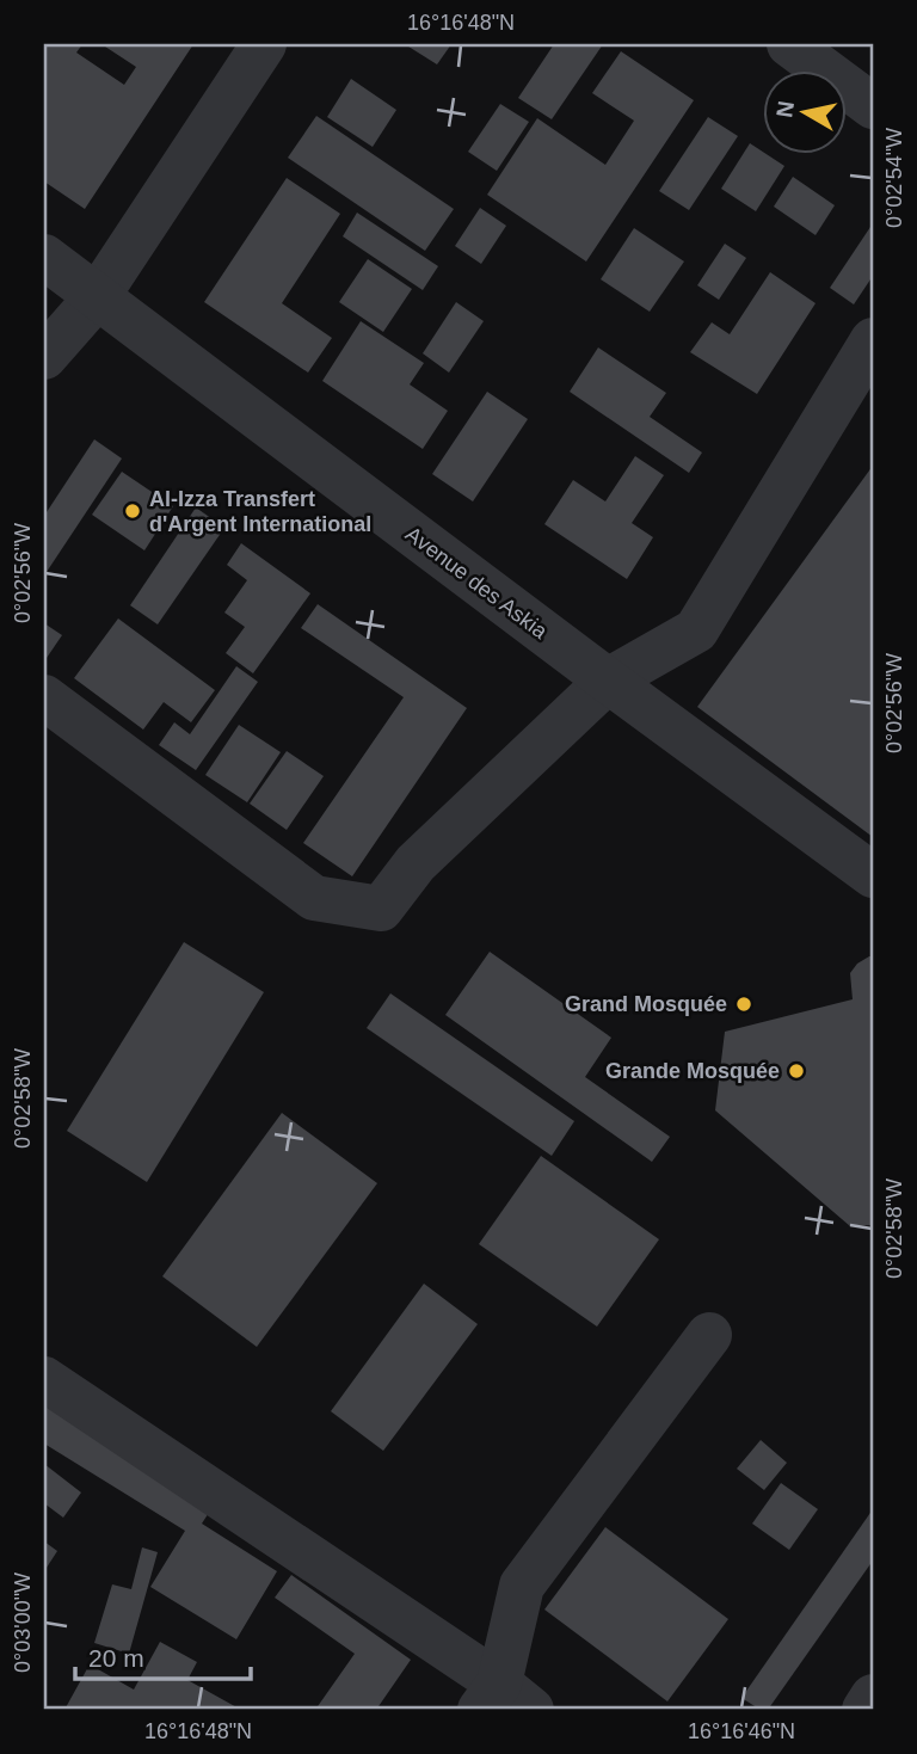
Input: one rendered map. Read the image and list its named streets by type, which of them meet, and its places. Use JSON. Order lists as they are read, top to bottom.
{
  "streets": {
    "street": ["Avenue des Askia"]
  },
  "places": ["Al-Izza Transfert d'Argent International", "Grand Mosquée", "Grande Mosquée"],
  "scale_bar": "20 m",
  "north": "left",
  "coordinates": [
    "16°16'48\"N",
    "0°02'54\"W",
    "0°02'56\"W",
    "0°02'58\"W",
    "0°03'00\"W",
    "16°16'46\"N"
  ]
}
